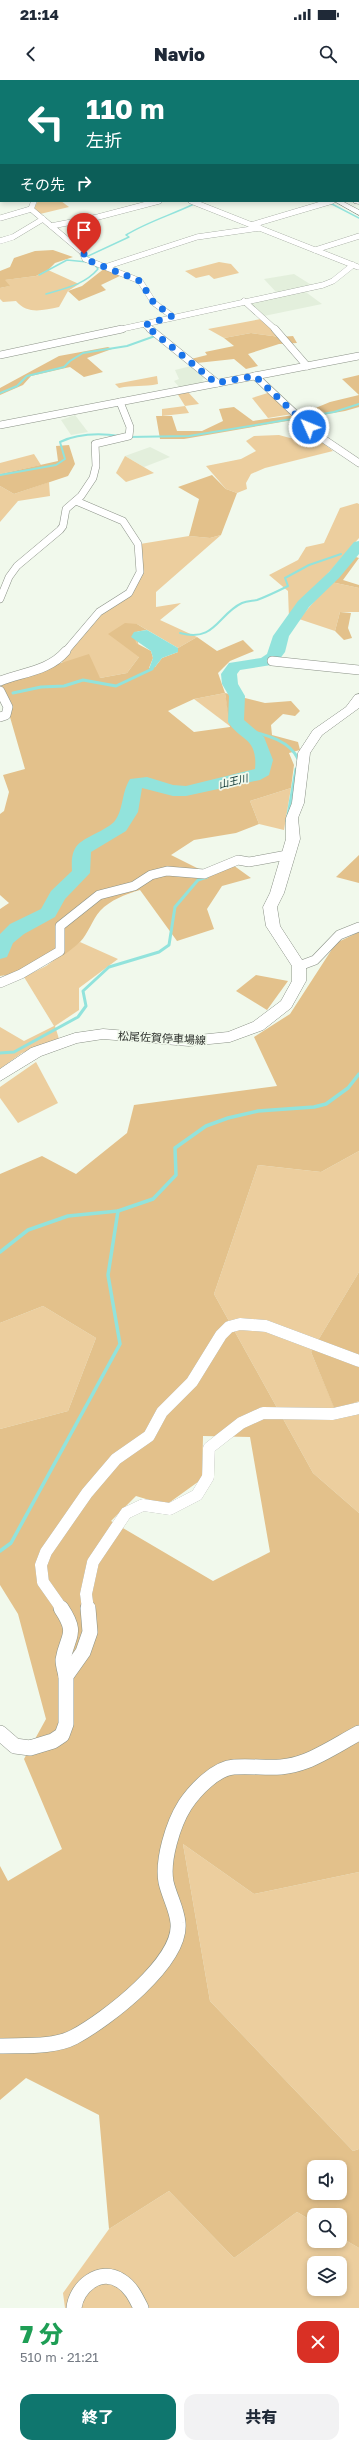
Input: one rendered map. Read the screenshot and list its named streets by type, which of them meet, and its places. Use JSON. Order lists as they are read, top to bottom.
{
  "streets": {
    "main road": ["松尾佐賀停車場線"]
  },
  "water": ["山王川"],
  "page": {
    "status": "21:14",
    "header": "Navio",
    "turn": ["110 m", "左折"],
    "then": "その先",
    "heading": ["7 分", "510 m · 21:21"],
    "buttons": ["終了", "共有"]
  }
}
